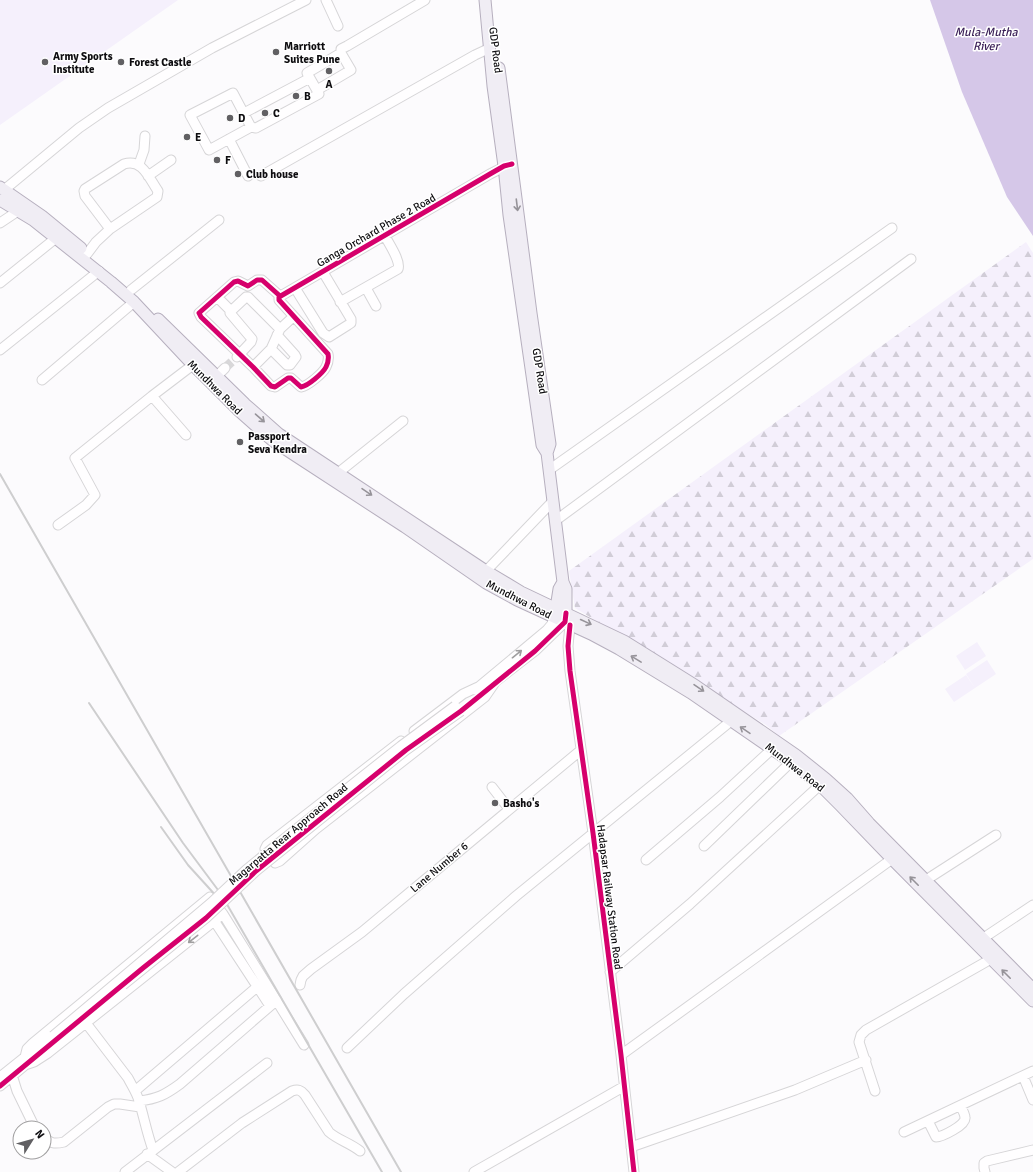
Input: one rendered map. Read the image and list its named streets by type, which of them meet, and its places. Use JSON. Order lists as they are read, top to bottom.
{
  "streets": {
    "main road": ["GDP Road", "Mundhwa Road", "Magarpatta Rear Approach Road"],
    "street": ["Ganga Orchard Phase 2 Road", "Lane Number 6", "Hadapsar Railway Station Road"]
  },
  "crossings": [
    ["GDP Road", "Ganga Orchard Phase 2 Road"],
    ["GDP Road", "Magarpatta Rear Approach Road"],
    ["Mundhwa Road", "Magarpatta Rear Approach Road"],
    ["Mundhwa Road", "Hadapsar Railway Station Road"],
    ["Magarpatta Rear Approach Road", "Hadapsar Railway Station Road"],
    ["Lane Number 6", "Hadapsar Railway Station Road"]
  ],
  "water": ["Mula-Mutha River"],
  "places": [
    "Marriott Suites Pune",
    "Army Sports Institute",
    "Forest Castle",
    "A",
    "B",
    "C",
    "D",
    "E",
    "F",
    "Club house",
    "Passport Seva Kendra",
    "Basho's"
  ],
  "north": "top right"
}
